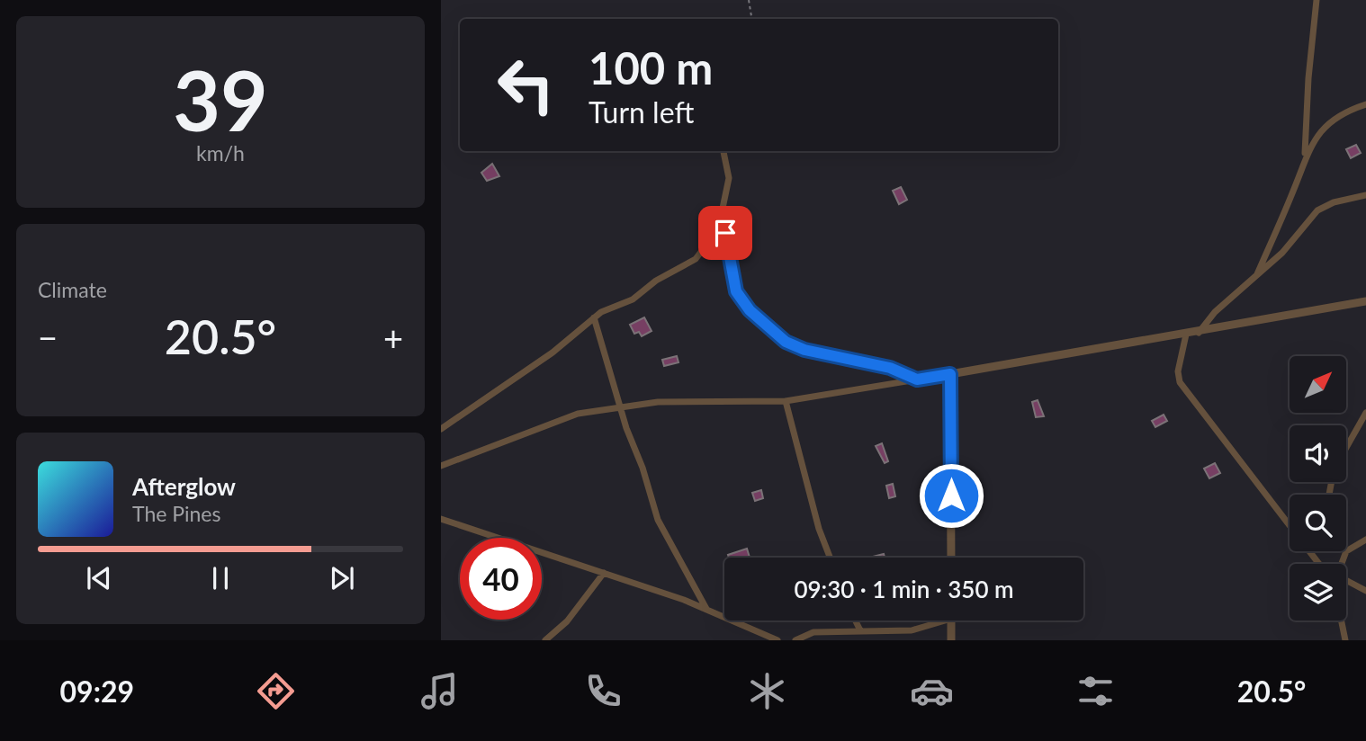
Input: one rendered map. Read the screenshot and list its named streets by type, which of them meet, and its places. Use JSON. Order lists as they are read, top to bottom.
{
  "north": "top right",
  "page": {
    "tile": [
      ["39", "km/h"],
      "Climate"
    ],
    "turn": ["100 m", "Turn left"],
    "heat": ["−", "20.5°", "+"],
    "song": ["Afterglow", "The Pines"],
    "limit": "40",
    "trip": "09:30 · 1 min · 350 m",
    "tabs": ["09:29", "20.5°"]
  }
}
